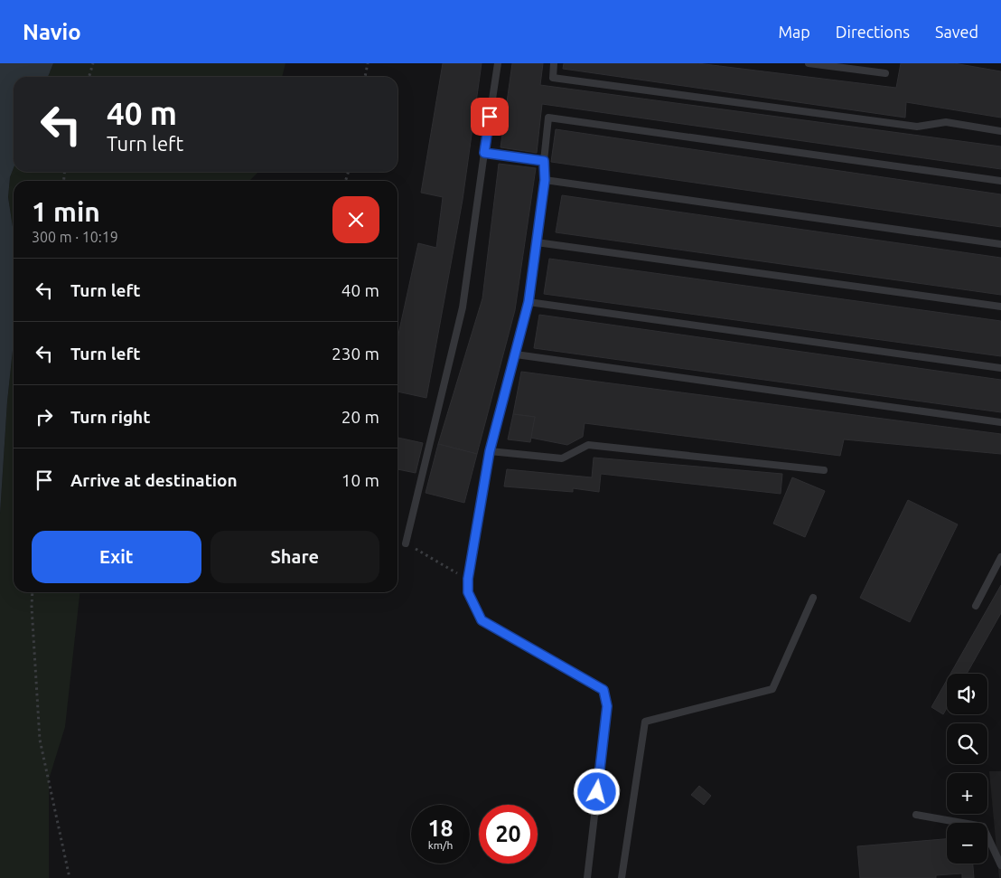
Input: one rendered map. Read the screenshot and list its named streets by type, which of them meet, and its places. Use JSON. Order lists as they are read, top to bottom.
{
  "page": {
    "header": "Navio",
    "nav": ["Map", "Directions", "Saved"],
    "turn": ["40 m", "Turn left"],
    "heading": ["1 min", "300 m · 10:19"],
    "list": [
      {
        "name": "Turn left",
        "value": "40 m"
      },
      {
        "name": "Turn left",
        "value": "230 m"
      },
      {
        "name": "Turn right",
        "value": "20 m"
      },
      {
        "name": "Arrive at destination",
        "value": "10 m"
      }
    ],
    "buttons": ["Exit", "Share"],
    "map_buttons": ["+", "−"],
    "speed": "18 km/h",
    "limit": "20"
  }
}
